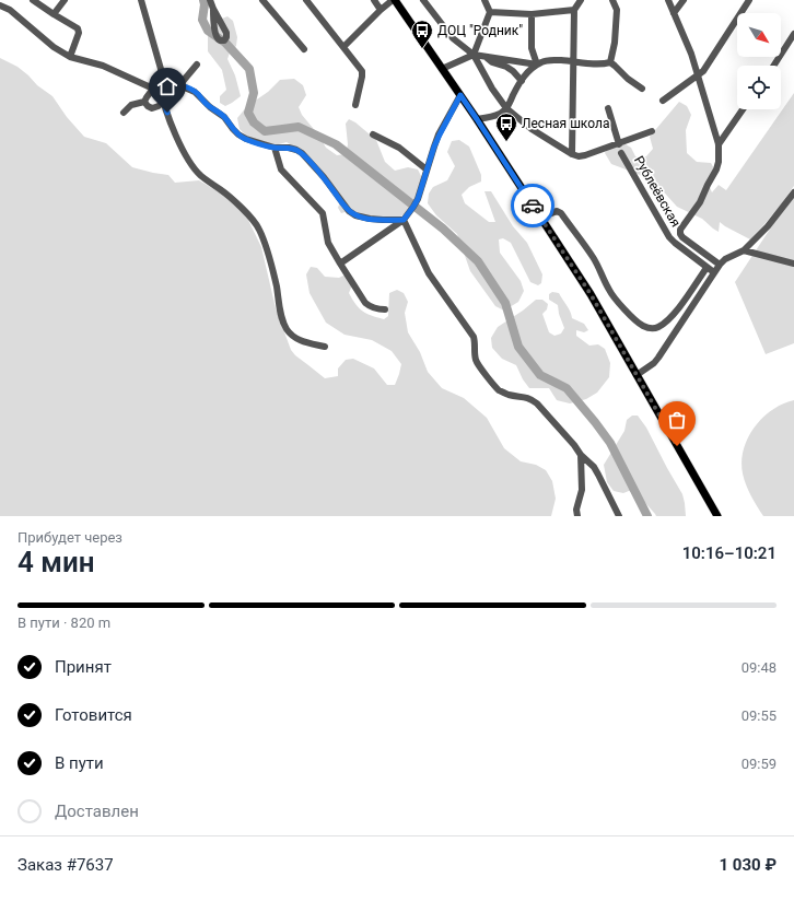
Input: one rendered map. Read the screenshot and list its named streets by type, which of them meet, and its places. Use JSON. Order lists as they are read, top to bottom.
{
  "streets": {
    "street": ["Рублеёвская"]
  },
  "places": {
    "bus stop": ["ДОЦ \"Родник\"", "Лесная школа"]
  },
  "north": "bottom right",
  "page": {
    "heading": ["4 мин", "Прибудет через", "10:16–10:21"],
    "panel": ["Заказ #7637", "1 030 ₽"],
    "bar": "В пути · 820 m",
    "list": [
      ["Принят", "09:48"],
      ["Готовится", "09:55"],
      ["В пути", "09:59"],
      "Доставлен"
    ]
  }
}
